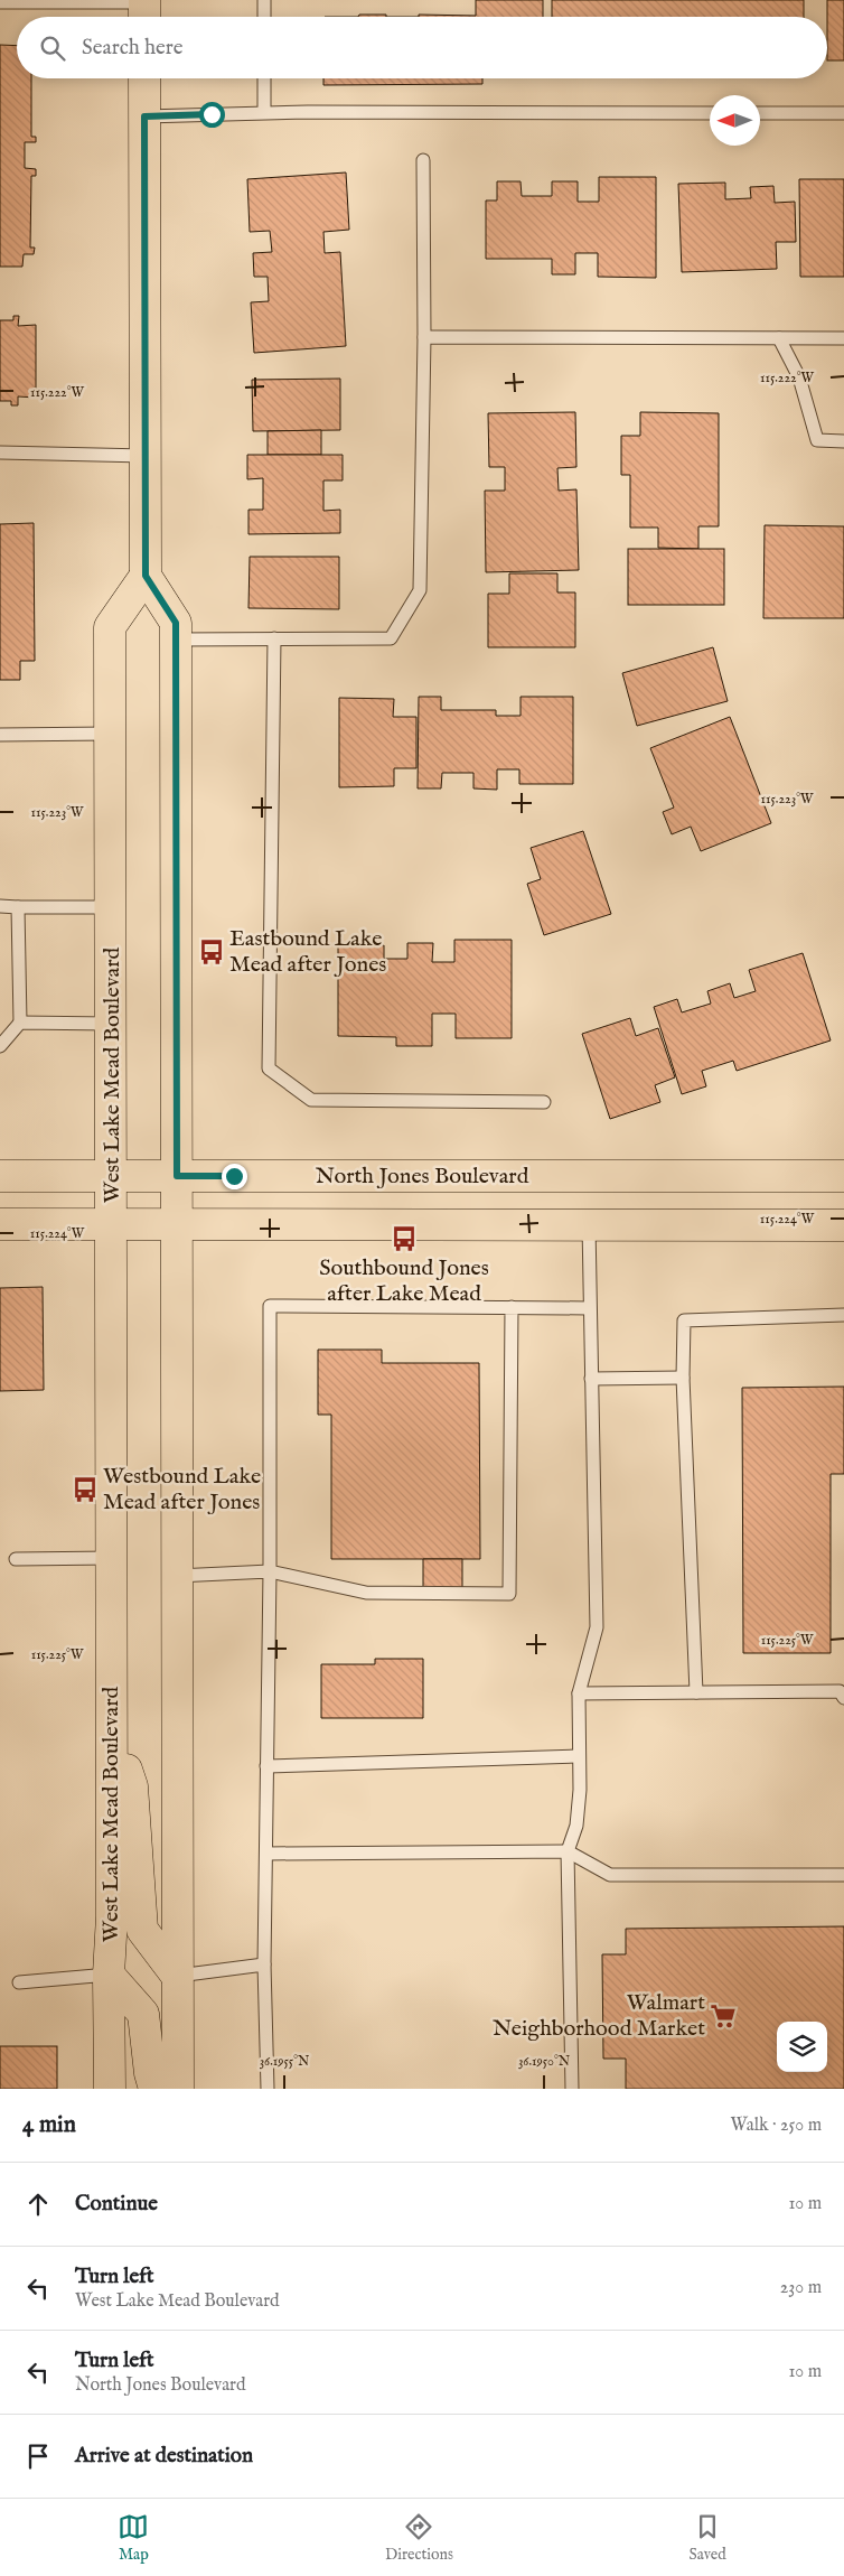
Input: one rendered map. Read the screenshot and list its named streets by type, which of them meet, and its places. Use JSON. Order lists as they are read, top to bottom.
{
  "streets": {
    "main road": ["West Lake Mead Boulevard", "North Jones Boulevard"]
  },
  "crossings": [
    ["West Lake Mead Boulevard", "North Jones Boulevard"]
  ],
  "places": {
    "bus stop": ["Eastbound Lake Mead after Jones", "Southbound Jones after Lake Mead", "Westbound Lake Mead after Jones"],
    "supermarket": ["Walmart Neighborhood Market"]
  },
  "north": "left",
  "page": {
    "search": "Search here",
    "heading": ["4 min", "Walk · 250 m"],
    "list": [
      ["Continue", "10 m"],
      ["Turn left", "West Lake Mead Boulevard", "230 m"],
      ["Turn left", "North Jones Boulevard", "10 m"],
      "Arrive at destination"
    ],
    "nav": ["Map", "Directions", "Saved"]
  },
  "coordinates": [
    "115.222°W",
    "115.223°W",
    "115.224°W",
    "115.225°W",
    "36.1955°N",
    "36.1950°N"
  ]
}
